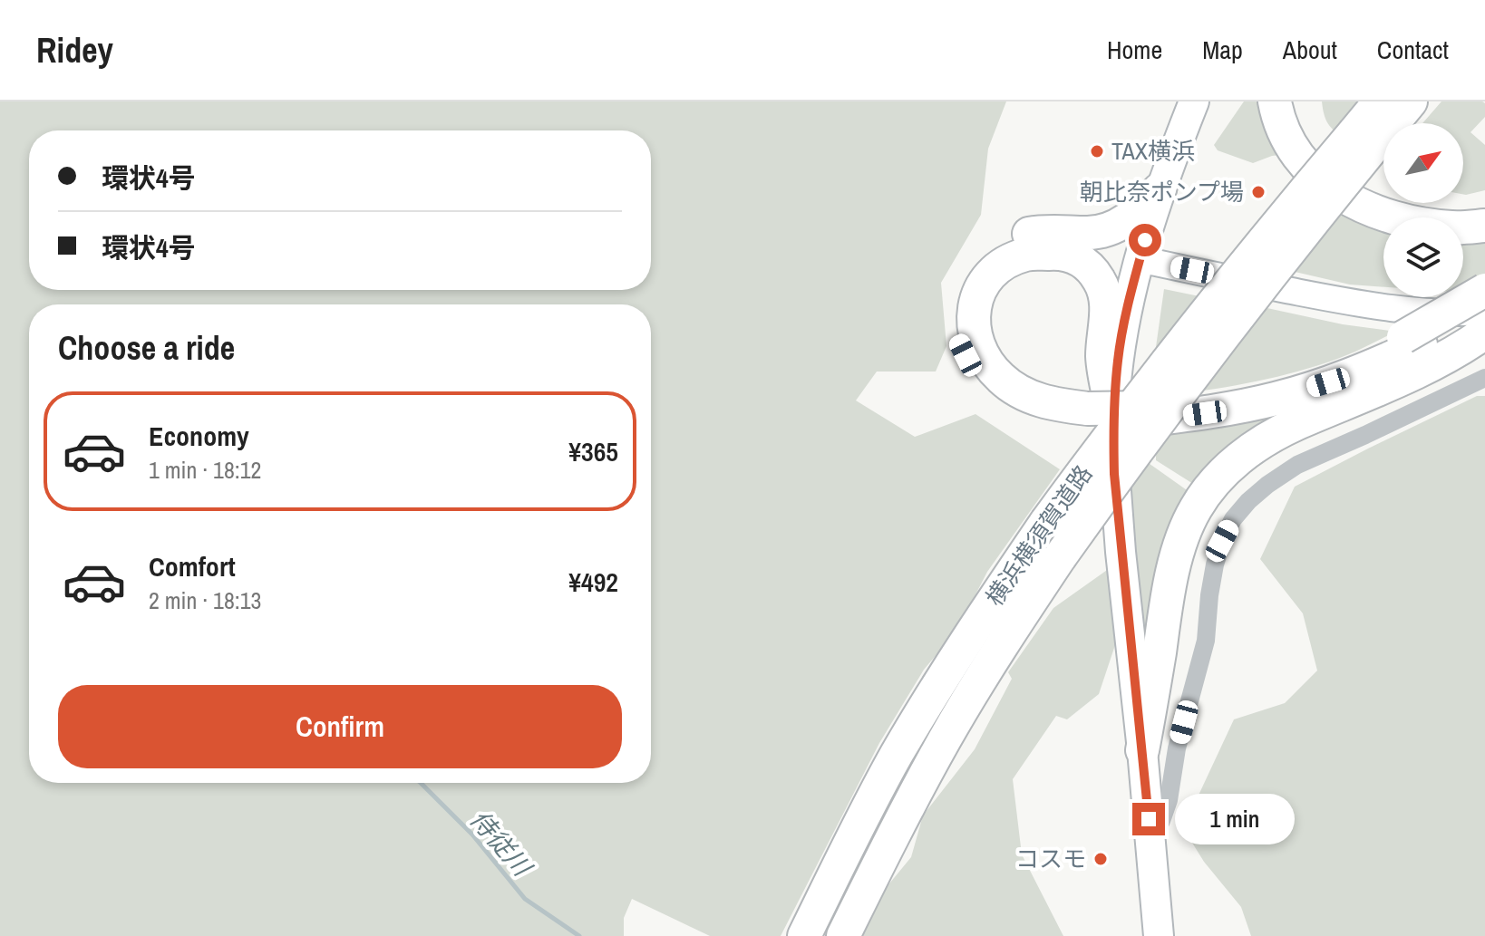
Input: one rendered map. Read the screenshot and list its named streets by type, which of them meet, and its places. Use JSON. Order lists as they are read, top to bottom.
{
  "streets": {
    "highway": ["横浜横須賀道路"]
  },
  "water": ["侍従川"],
  "places": ["TAX横浜", "朝比奈ポンプ場", "コスモ"],
  "north": "top right",
  "page": {
    "header": "Ridey",
    "nav": [
      "Home",
      "Map",
      "About",
      "Contact"
    ],
    "banner": ["環状4号", "環状4号"],
    "heading": "Choose a ride",
    "list": [
      {
        "name": "Economy",
        "note": "1 min · 18:12",
        "value": "¥365"
      },
      {
        "name": "Comfort",
        "note": "2 min · 18:13",
        "value": "¥492"
      }
    ],
    "buttons": "Confirm",
    "bubble": "1 min"
  }
}
